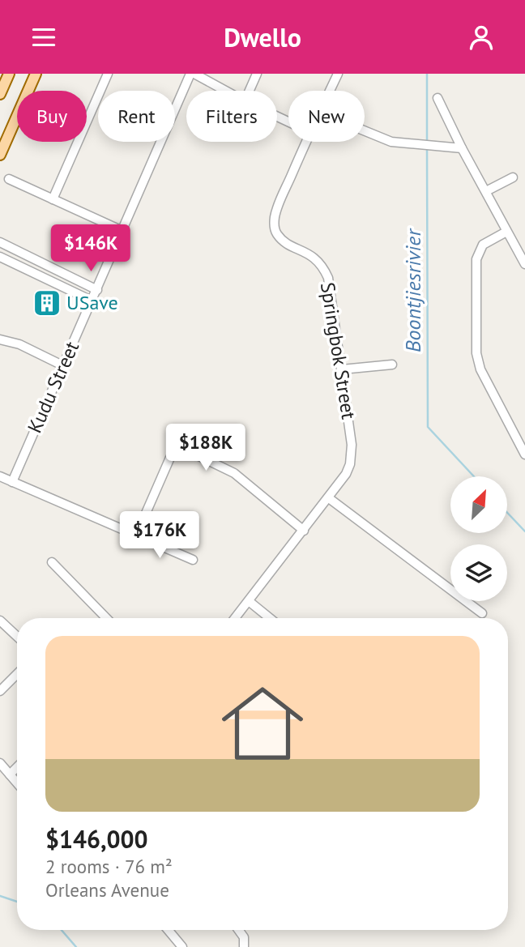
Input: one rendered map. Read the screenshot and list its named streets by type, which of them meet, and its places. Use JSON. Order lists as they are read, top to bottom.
{
  "streets": {
    "street": ["Springbok Street", "Kudu Street"]
  },
  "water": ["Boontjiesrivier"],
  "places": {
    "building": ["USave"]
  },
  "north": "top right",
  "page": {
    "header": "Dwello",
    "chip": [
      "Buy",
      "Rent",
      "Filters",
      "New"
    ],
    "price": ["$146K", "$188K", "$176K"],
    "list": [
      {
        "name": "$146,000",
        "note": "2 rooms · 76 m² · Orleans Avenue"
      }
    ]
  }
}
